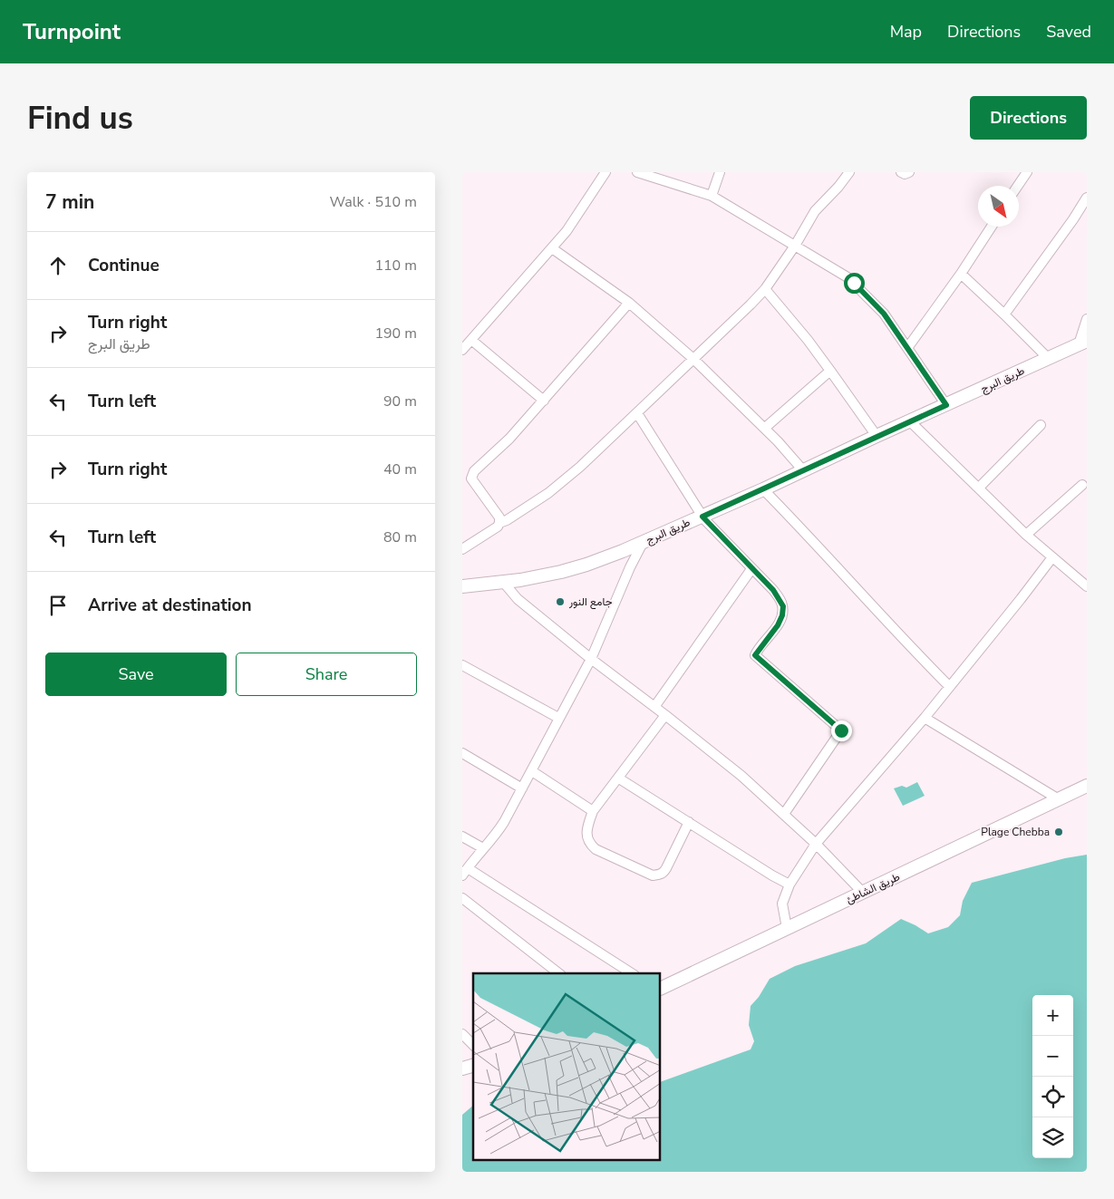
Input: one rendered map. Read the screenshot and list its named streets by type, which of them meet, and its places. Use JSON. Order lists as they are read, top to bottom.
{
  "streets": {
    "street": ["طريق البرج", "طريق الشاطئ"]
  },
  "places": ["جامع النور", "Plage Chebba"],
  "north": "bottom right",
  "page": {
    "header": "Turnpoint",
    "nav": ["Map", "Directions", "Saved"],
    "buttons": [
      "Directions",
      ["Save", "Share"]
    ],
    "title": "Find us",
    "heading": ["7 min", "Walk · 510 m"],
    "list": [
      ["Continue", "110 m"],
      ["Turn right", "طريق البرج", "190 m"],
      ["Turn left", "90 m"],
      ["Turn right", "40 m"],
      ["Turn left", "80 m"],
      "Arrive at destination"
    ],
    "map_buttons": ["+", "−"]
  }
}
